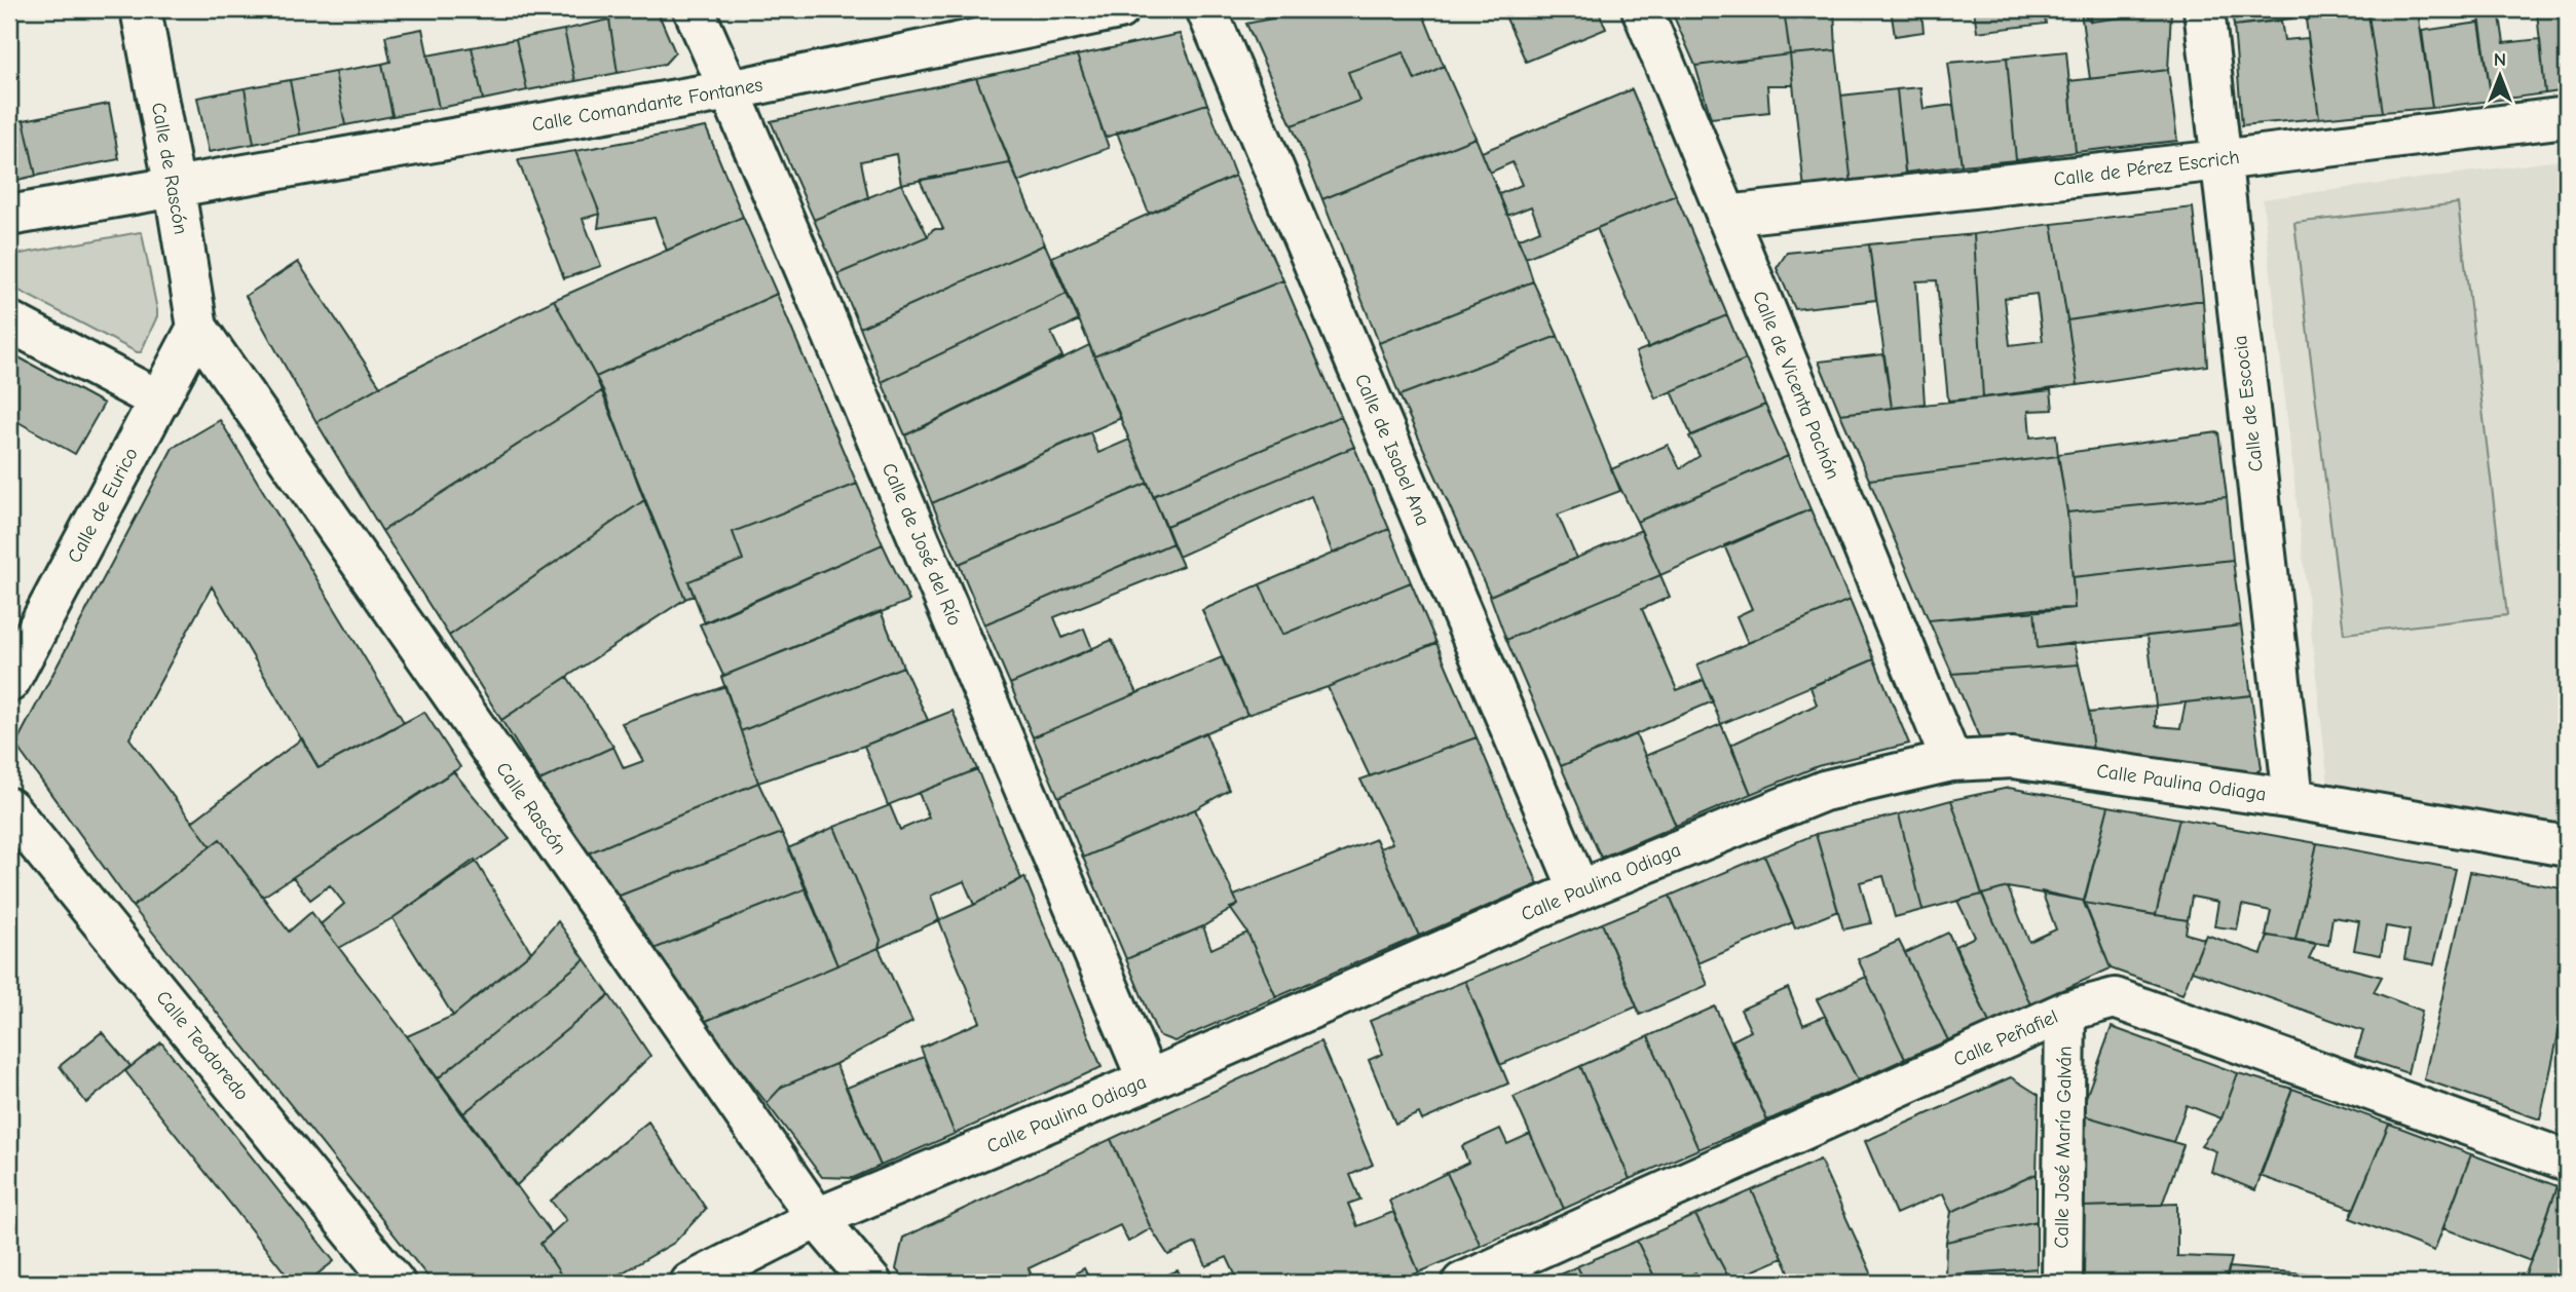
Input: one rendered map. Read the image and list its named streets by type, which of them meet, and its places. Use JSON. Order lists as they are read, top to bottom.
{
  "streets": {
    "street": [
      "Calle Comandante Fontanes",
      "Calle de Rascón",
      "Calle de Pérez Escrich",
      "Calle de Vicenta Pachón",
      "Calle de Escocia",
      "Calle de Isabel Ana",
      "Calle de Eurico",
      "Calle de José del Río",
      "Calle Paulina Odiaga",
      "Calle Rascón",
      "Calle Peñafiel",
      "Calle Teodoredo",
      "Calle José María Galván"
    ]
  },
  "crossings": [
    ["Calle Comandante Fontanes", "Calle de Rascón"],
    ["Calle Comandante Fontanes", "Calle de José del Río"],
    ["Calle de Rascón", "Calle de Eurico"],
    ["Calle de Rascón", "Calle Rascón"],
    ["Calle de Pérez Escrich", "Calle de Vicenta Pachón"],
    ["Calle de Pérez Escrich", "Calle de Escocia"],
    ["Calle de Vicenta Pachón", "Calle Paulina Odiaga"],
    ["Calle de Escocia", "Calle Paulina Odiaga"],
    ["Calle de Isabel Ana", "Calle Paulina Odiaga"],
    ["Calle de Eurico", "Calle Rascón"],
    ["Calle de José del Río", "Calle Paulina Odiaga"],
    ["Calle Paulina Odiaga", "Calle Rascón"],
    ["Calle Peñafiel", "Calle José María Galván"]
  ],
  "north": "top"
}
